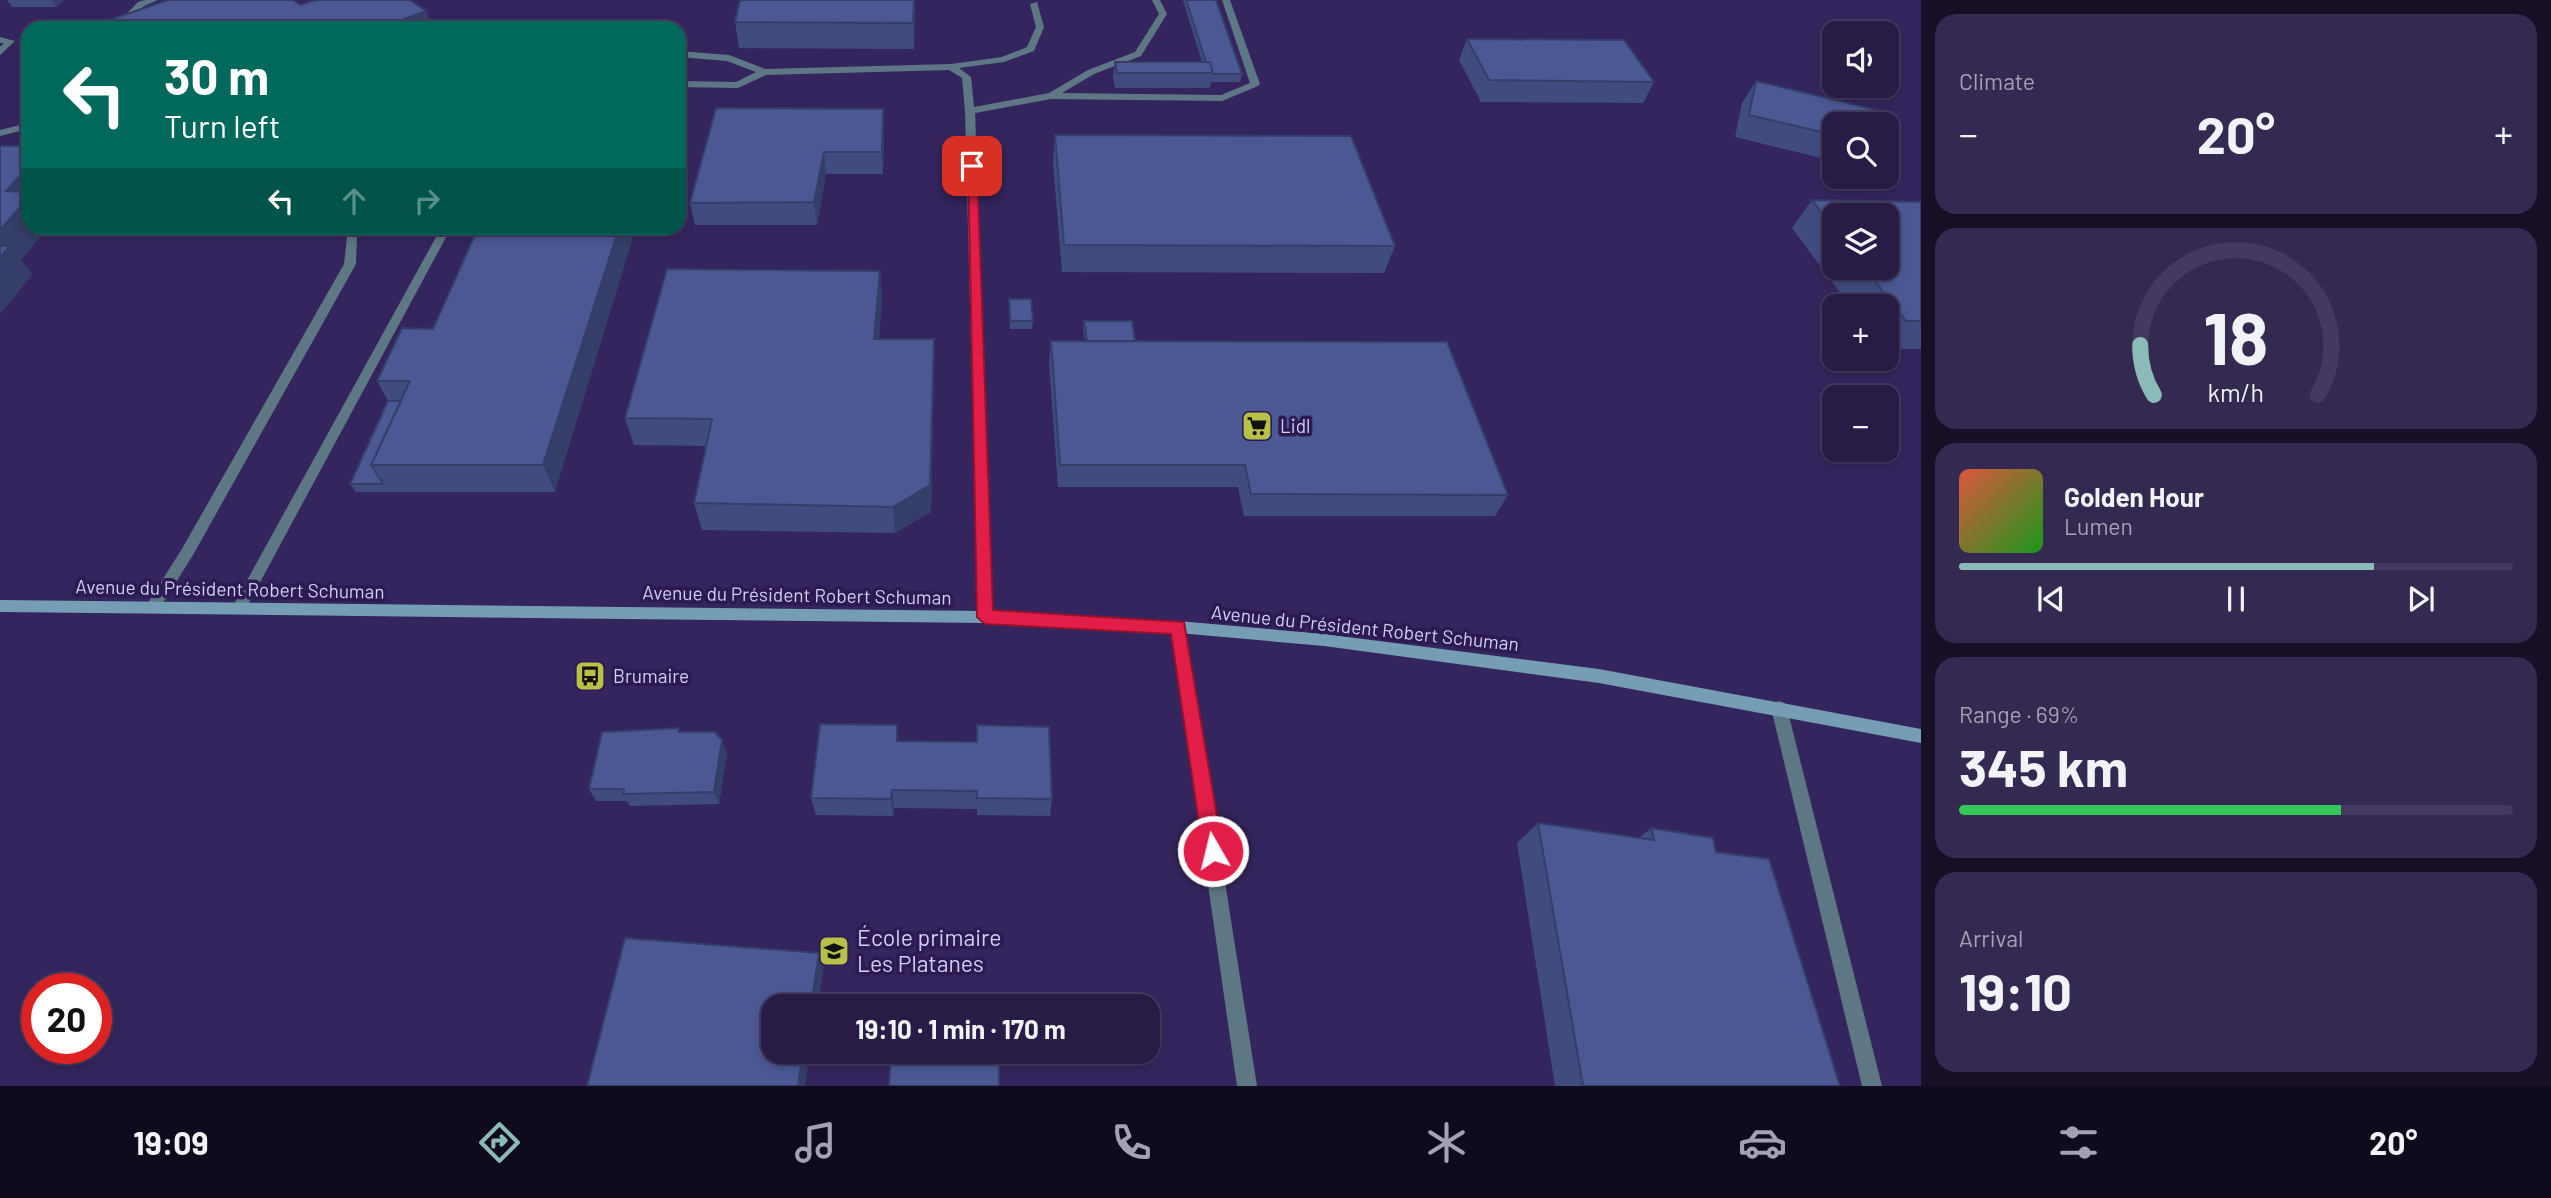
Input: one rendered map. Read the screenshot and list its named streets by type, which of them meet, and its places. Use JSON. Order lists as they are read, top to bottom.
{
  "streets": {
    "street": ["Avenue du Président Robert Schuman"]
  },
  "places": {
    "supermarket": ["Lidl"],
    "bus stop": ["Brumaire"],
    "school or university": ["École primaire Les Platanes"]
  },
  "page": {
    "tile": [
      "Climate",
      ["Range · 69%", "345 km"],
      ["Arrival", "19:10"]
    ],
    "map_buttons": ["+", "−"],
    "turn": ["30 m", "Turn left"],
    "heat": ["−", "20°", "+"],
    "song": ["Golden Hour", "Lumen"],
    "limit": "20",
    "trip": "19:10 · 1 min · 170 m",
    "tabs": ["19:09", "20°"],
    "gauge": ["18", "km/h"]
  }
}
